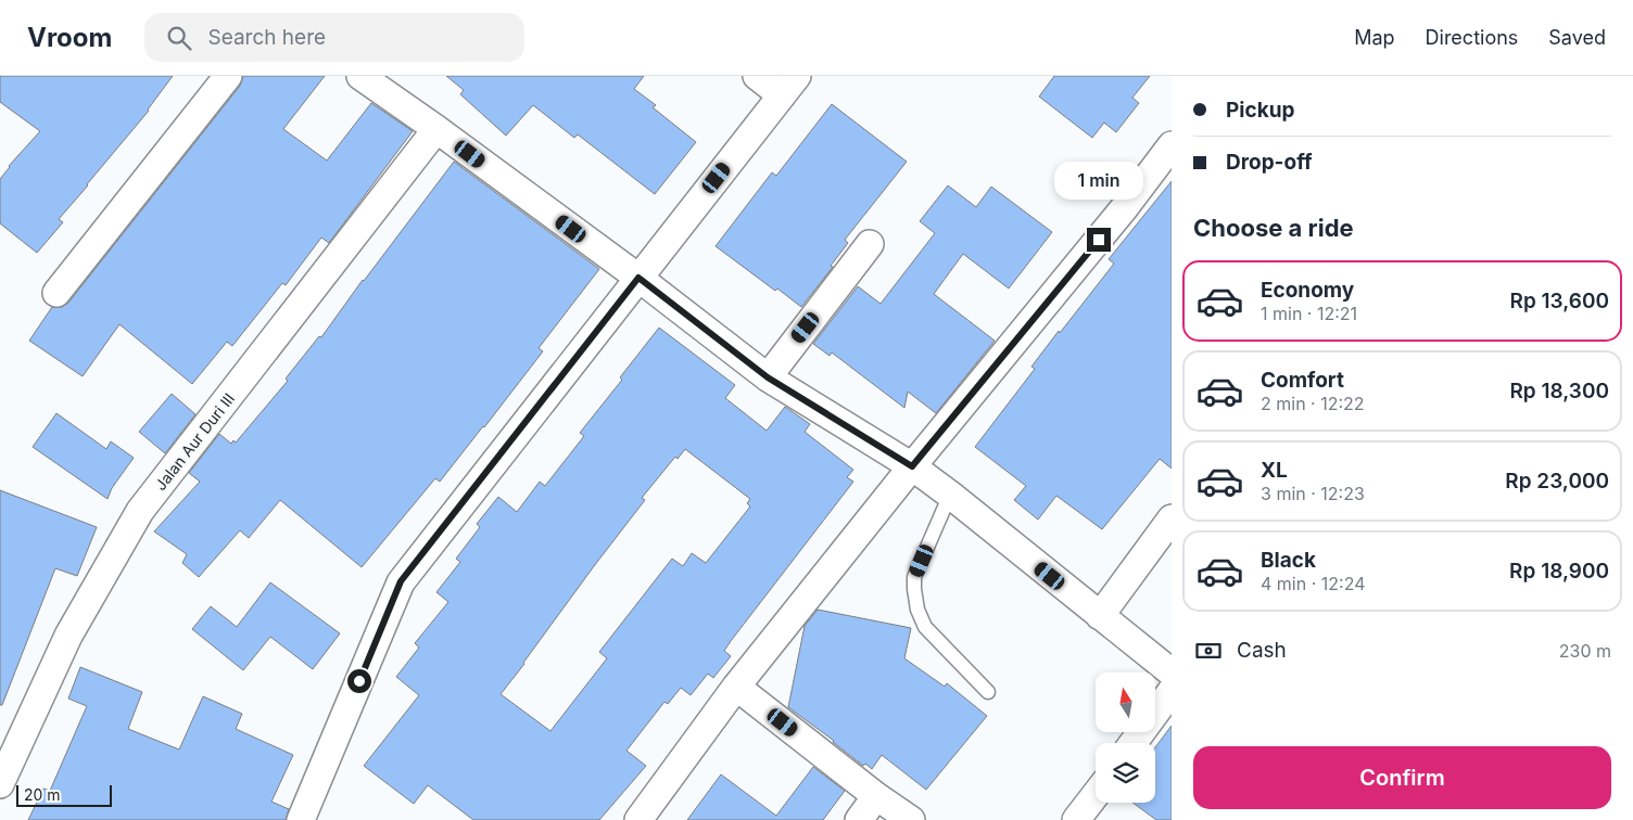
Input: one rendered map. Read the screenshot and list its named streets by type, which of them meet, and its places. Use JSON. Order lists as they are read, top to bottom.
{
  "streets": {
    "street": ["Jalan Aur Duri III"]
  },
  "scale_bar": "20 m",
  "north": "top",
  "page": {
    "header": "Vroom",
    "search": "Search here",
    "nav": ["Map", "Directions", "Saved"],
    "banner": ["Pickup", "Drop-off"],
    "bubble": "1 min",
    "heading": "Choose a ride",
    "list": [
      {
        "name": "Economy",
        "note": "1 min · 12:21",
        "value": "Rp 13,600"
      },
      {
        "name": "Comfort",
        "note": "2 min · 12:22",
        "value": "Rp 18,300"
      },
      {
        "name": "XL",
        "note": "3 min · 12:23",
        "value": "Rp 23,000"
      },
      {
        "name": "Black",
        "note": "4 min · 12:24",
        "value": "Rp 18,900"
      }
    ],
    "pay": ["Cash", "230 m"],
    "buttons": "Confirm",
    "scale": "20 m"
  }
}
